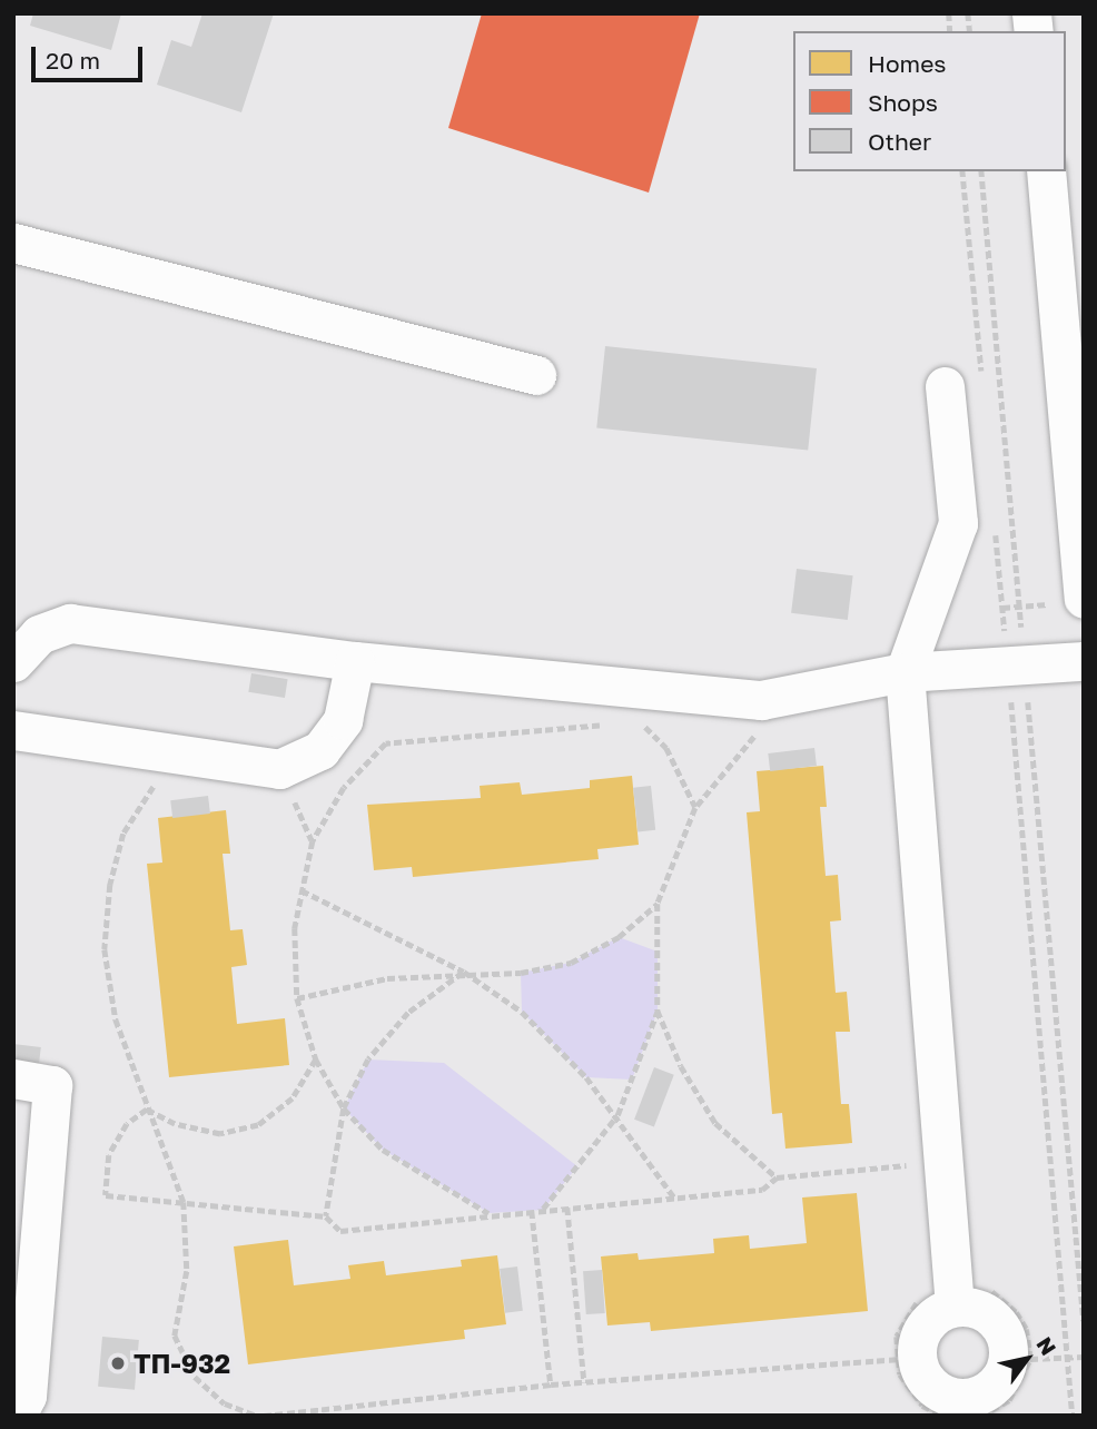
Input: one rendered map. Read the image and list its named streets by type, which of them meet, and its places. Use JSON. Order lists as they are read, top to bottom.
{
  "places": ["ТП-932"],
  "legend": ["Homes", "Shops", "Other"],
  "scale_bar": "20 m",
  "north": "top right"
}
